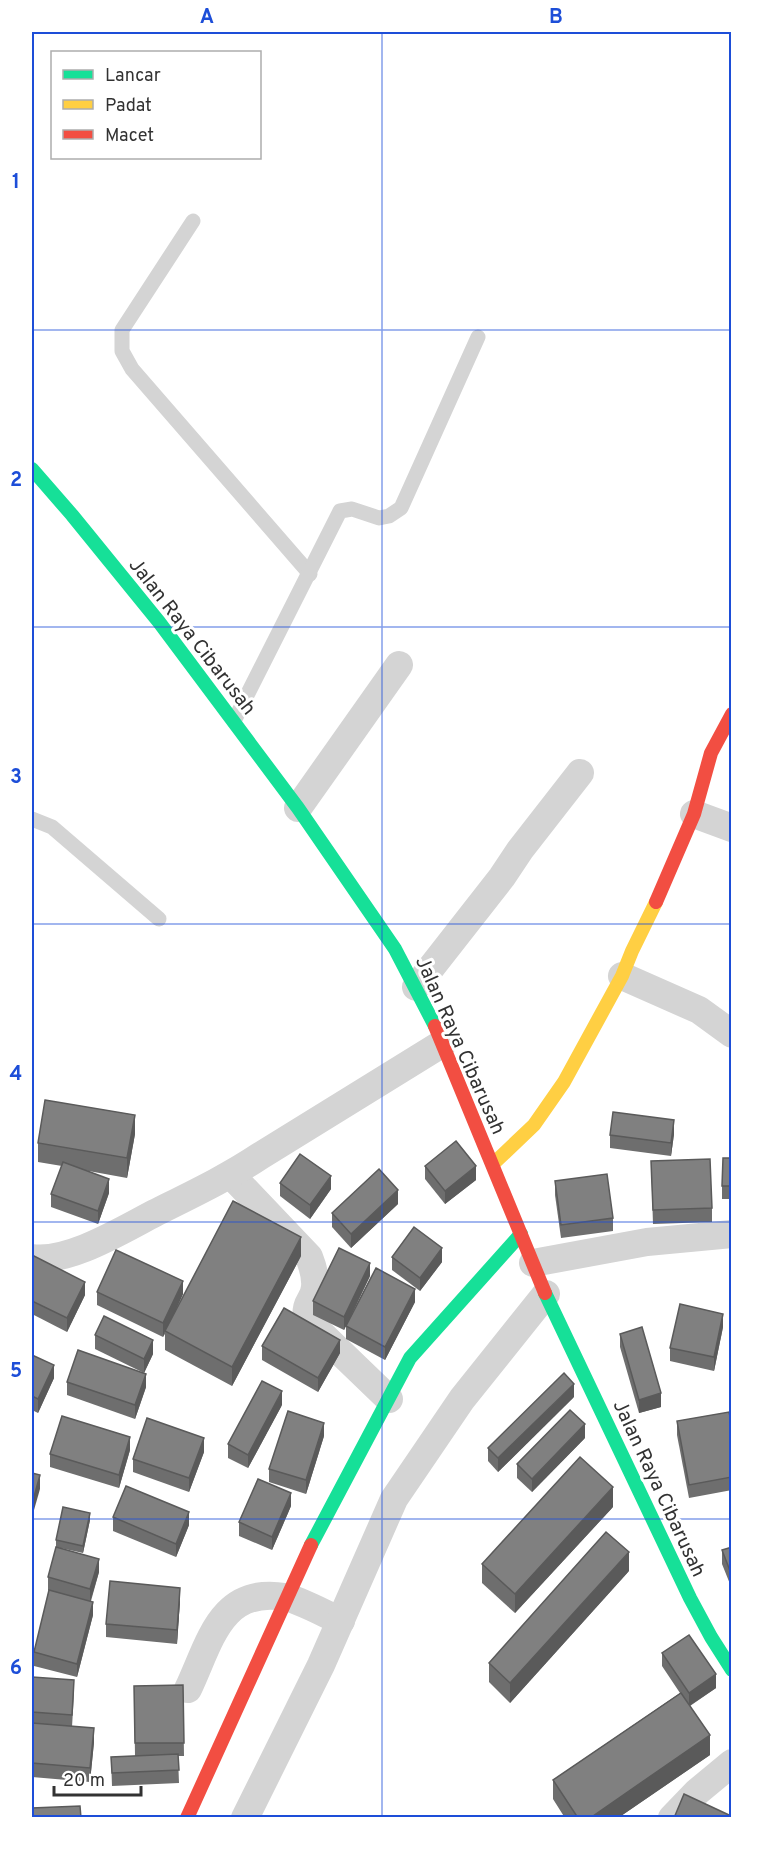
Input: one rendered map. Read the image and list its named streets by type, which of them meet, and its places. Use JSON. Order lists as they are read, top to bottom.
{
  "streets": {
    "main road": ["Jalan Raya Cibarusah"]
  },
  "legend": ["Lancar", "Padat", "Macet"],
  "scale_bar": "20 m",
  "grid": {
    "columns": ["A", "B"],
    "rows": [
      "1",
      "2",
      "3",
      "4",
      "5",
      "6"
    ]
  }
}
